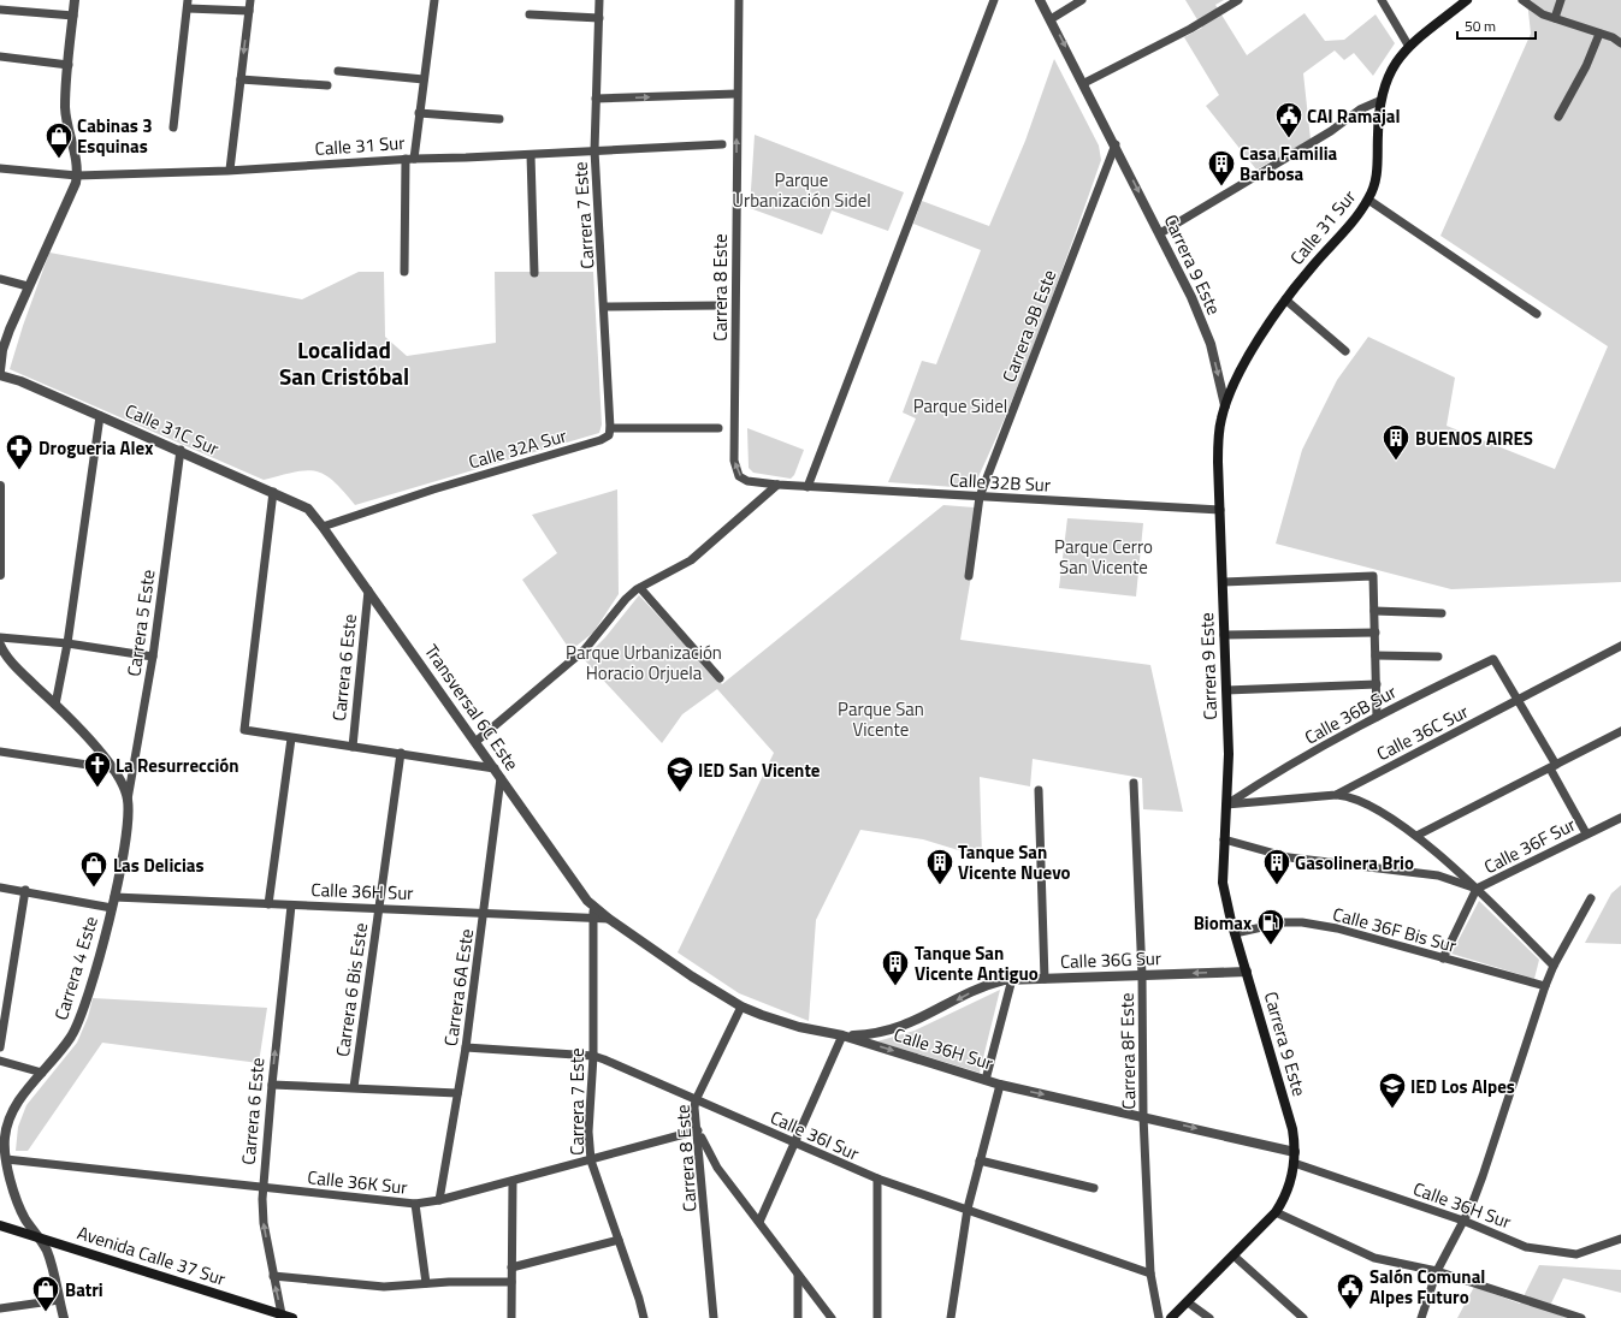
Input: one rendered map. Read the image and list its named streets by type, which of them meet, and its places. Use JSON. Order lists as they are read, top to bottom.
{
  "streets": {
    "main road": ["Calle 31 Sur", "Carrera 9 Este", "Avenida Calle 37 Sur"],
    "street": [
      "Carrera 7 Este",
      "Carrera 8 Este",
      "Carrera 9B Este",
      "Calle 31C Sur",
      "Calle 32A Sur",
      "Calle 32B Sur",
      "Carrera 5 Este",
      "Carrera 6 Este",
      "Transversal 6C Este",
      "Calle 36B Sur",
      "Calle 36C Sur",
      "Calle 36F Sur",
      "Calle 36H Sur",
      "Calle 36F Bis Sur",
      "Calle 36G Sur",
      "Carrera 4 Este",
      "Carrera 6A Este",
      "Carrera 6 Bis Este",
      "Carrera 8F Este",
      "Calle 36I Sur",
      "Calle 36K Sur"
    ]
  },
  "crossings": [
    ["Calle 31 Sur", "Carrera 7 Este"],
    ["Calle 31 Sur", "Carrera 9 Este"],
    ["Carrera 7 Este", "Calle 32A Sur"],
    ["Carrera 7 Este", "Transversal 6C Este"],
    ["Carrera 7 Este", "Calle 36H Sur"],
    ["Carrera 7 Este", "Calle 36I Sur"],
    ["Carrera 7 Este", "Calle 36K Sur"],
    ["Carrera 9 Este", "Carrera 9B Este"],
    ["Carrera 9 Este", "Calle 32B Sur"],
    ["Carrera 9 Este", "Calle 36B Sur"],
    ["Carrera 9 Este", "Calle 36C Sur"],
    ["Carrera 9 Este", "Calle 36F Sur"],
    ["Carrera 9 Este", "Calle 36H Sur"],
    ["Carrera 9 Este", "Calle 36F Bis Sur"],
    ["Carrera 9 Este", "Calle 36G Sur"],
    ["Carrera 8 Este", "Calle 32B Sur"],
    ["Carrera 8 Este", "Calle 36H Sur"],
    ["Carrera 8 Este", "Calle 36I Sur"],
    ["Carrera 8 Este", "Calle 36K Sur"],
    ["Carrera 9B Este", "Calle 32B Sur"],
    ["Calle 31C Sur", "Calle 32A Sur"],
    ["Calle 31C Sur", "Carrera 5 Este"],
    ["Calle 31C Sur", "Transversal 6C Este"],
    ["Calle 32A Sur", "Transversal 6C Este"],
    ["Carrera 5 Este", "Carrera 4 Este"],
    ["Carrera 6 Este", "Transversal 6C Este"],
    ["Carrera 6 Este", "Calle 36H Sur"],
    ["Carrera 6 Este", "Calle 36K Sur"],
    ["Carrera 6 Este", "Avenida Calle 37 Sur"],
    ["Transversal 6C Este", "Calle 36H Sur"],
    ["Transversal 6C Este", "Carrera 6A Este"],
    ["Calle 36B Sur", "Calle 36C Sur"],
    ["Calle 36H Sur", "Calle 36G Sur"],
    ["Calle 36H Sur", "Carrera 4 Este"],
    ["Calle 36H Sur", "Carrera 6A Este"],
    ["Calle 36H Sur", "Carrera 6 Bis Este"],
    ["Calle 36H Sur", "Carrera 8F Este"],
    ["Calle 36G Sur", "Carrera 8F Este"],
    ["Carrera 4 Este", "Calle 36K Sur"],
    ["Carrera 4 Este", "Avenida Calle 37 Sur"],
    ["Carrera 6A Este", "Calle 36I Sur"],
    ["Carrera 6A Este", "Calle 36K Sur"],
    ["Carrera 8F Este", "Calle 36I Sur"]
  ],
  "one_way": ["Carrera 8 Este", "Carrera 6 Este", "Calle 36G Sur"],
  "districts": ["Localidad San Cristóbal"],
  "parks": [
    "Parque Urbanización Sidel",
    "Parque Sidel",
    "Parque Cerro San Vicente",
    "Parque Urbanización Horacio Orjuela",
    "Parque San Vicente"
  ],
  "places": {
    "public building": ["CAI Ramajal", "Salón Comunal Alpes Futuro"],
    "shop": ["Cabinas 3 Esquinas", "Las Delicias", "Batri"],
    "building": [
      "Casa Familia Barbosa",
      "BUENOS AIRES",
      "Tanque San Vicente Nuevo",
      "Gasolinera Brio",
      "Tanque San Vicente Antiguo"
    ],
    "pharmacy": ["Drogueria Alex"],
    "church": ["La Resurrección"],
    "school or university": ["IED San Vicente", "IED Los Alpes"],
    "fuel station": ["Biomax"]
  },
  "scale_bar": "50 m"
}
